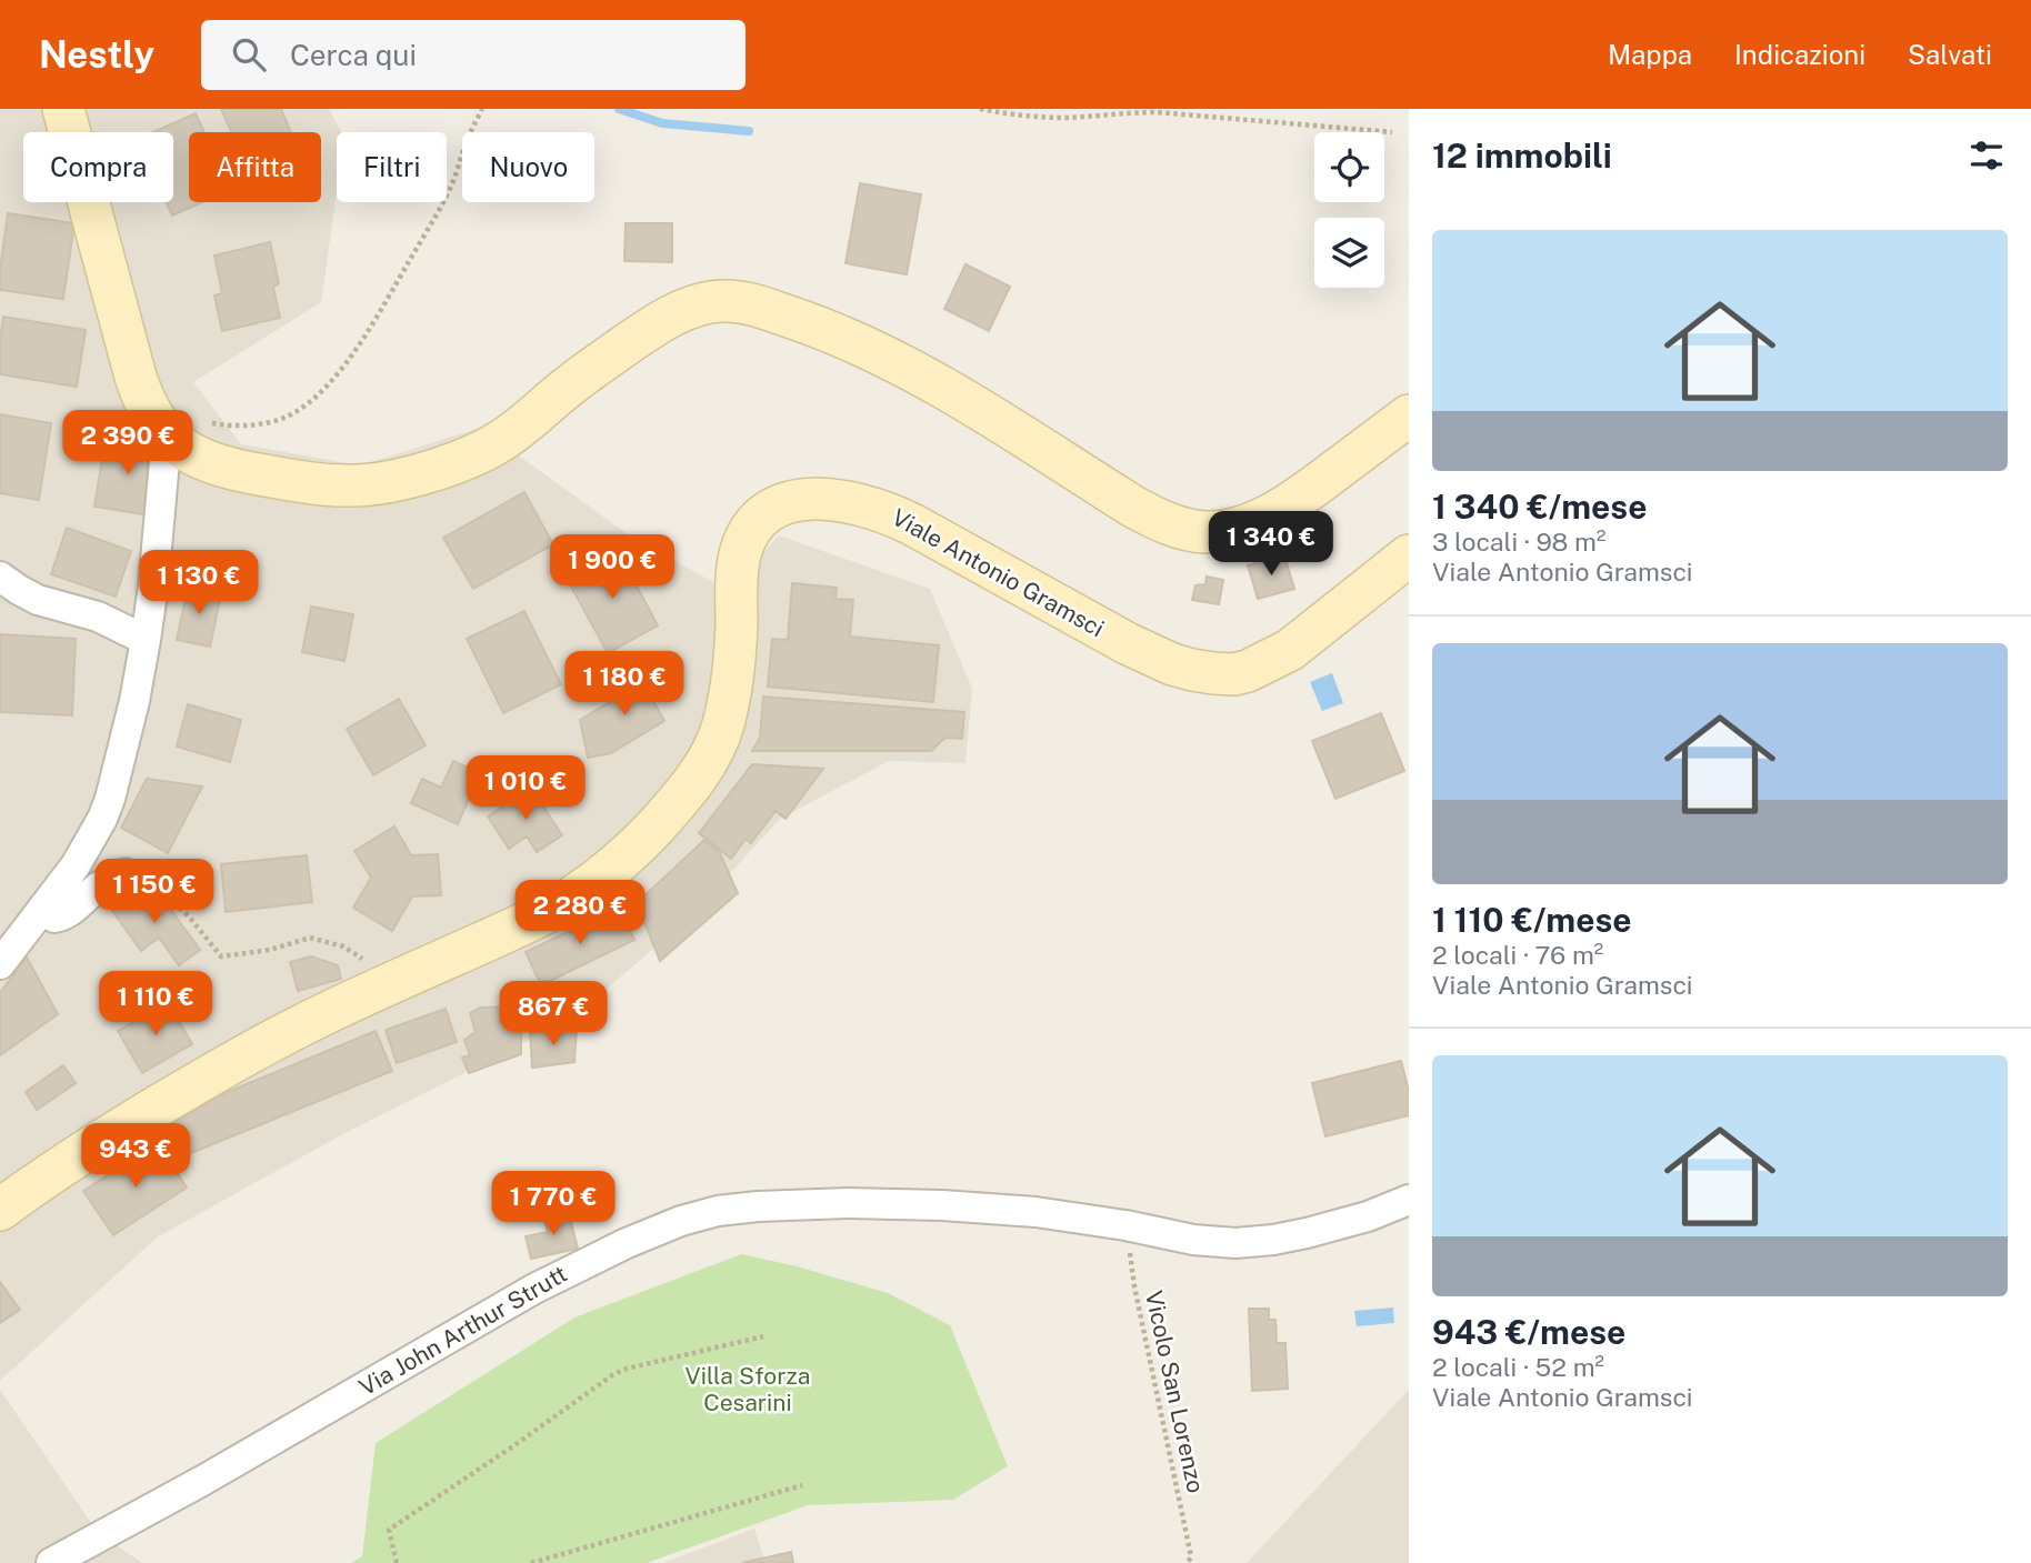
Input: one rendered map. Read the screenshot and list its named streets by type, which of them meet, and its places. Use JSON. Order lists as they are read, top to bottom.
{
  "streets": {
    "street": ["Viale Antonio Gramsci", "Via John Arthur Strutt"],
    "path": ["Vicolo San Lorenzo"]
  },
  "crossings": [
    ["Via John Arthur Strutt", "Vicolo San Lorenzo"]
  ],
  "parks": ["Villa Sforza Cesarini"],
  "page": {
    "header": "Nestly",
    "search": "Cerca qui",
    "nav": ["Mappa", "Indicazioni", "Salvati"],
    "heading": "12 immobili",
    "chip": [
      "Compra",
      "Affitta",
      "Filtri",
      "Nuovo"
    ],
    "list": [
      {
        "name": "1 340 €/mese",
        "note": "3 locali · 98 m² · Viale Antonio Gramsci"
      },
      {
        "name": "1 110 €/mese",
        "note": "2 locali · 76 m² · Viale Antonio Gramsci"
      },
      {
        "name": "943 €/mese",
        "note": "2 locali · 52 m² · Viale Antonio Gramsci"
      }
    ],
    "price": [
      "2 390 €",
      "1 340 €",
      "1 900 €",
      "1 130 €",
      "1 180 €",
      "1 010 €",
      "1 150 €",
      "2 280 €",
      "1 110 €",
      "867 €",
      "943 €",
      "1 770 €"
    ]
  }
}
